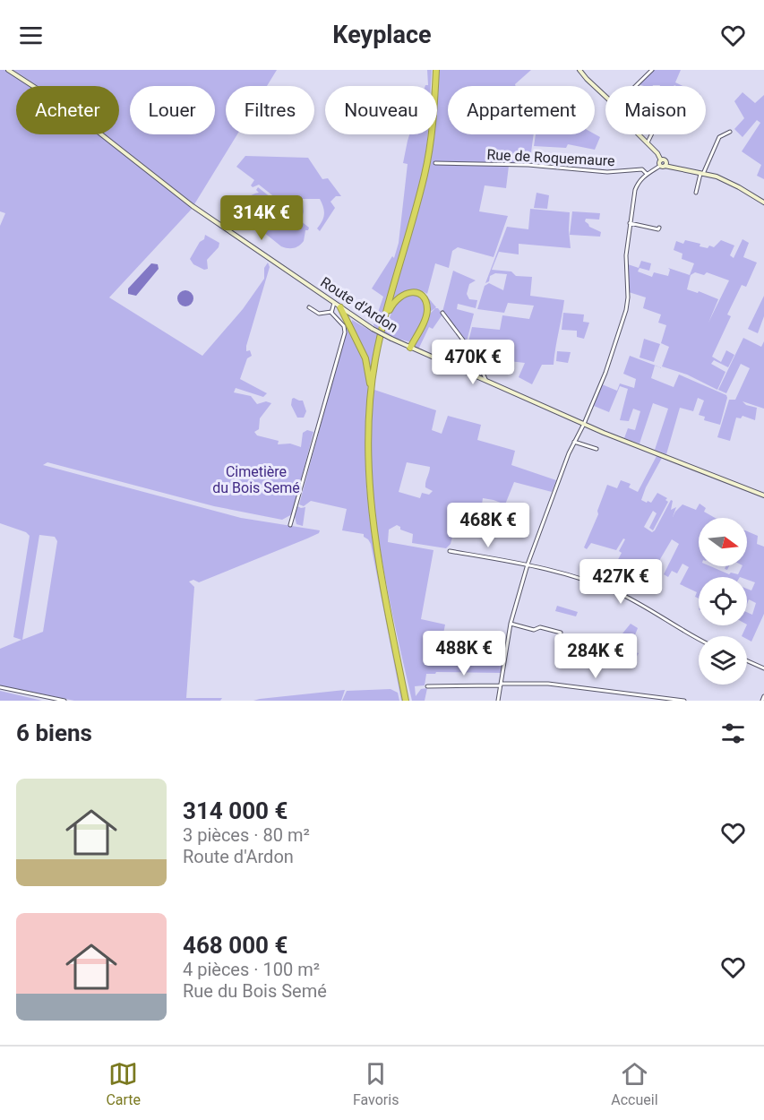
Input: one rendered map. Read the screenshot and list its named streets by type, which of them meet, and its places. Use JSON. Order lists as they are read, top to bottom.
{
  "streets": {
    "street": ["Rue de Roquemaure", "Route d'Ardon"]
  },
  "parks": ["Cimetière du Bois Semé"],
  "north": "right",
  "page": {
    "header": "Keyplace",
    "chip": [
      "Acheter",
      "Louer",
      "Filtres",
      "Nouveau",
      "Appartement",
      "Maison"
    ],
    "price": [
      "314K €",
      "470K €",
      "468K €",
      "427K €",
      "488K €",
      "284K €"
    ],
    "heading": "6 biens",
    "list": [
      {
        "name": "314 000 €",
        "note": "3 pièces · 80 m² · Route d'Ardon"
      },
      {
        "name": "468 000 €",
        "note": "4 pièces · 100 m² · Rue du Bois Semé"
      }
    ],
    "tabs": ["Carte", "Favoris", "Accueil"]
  }
}
